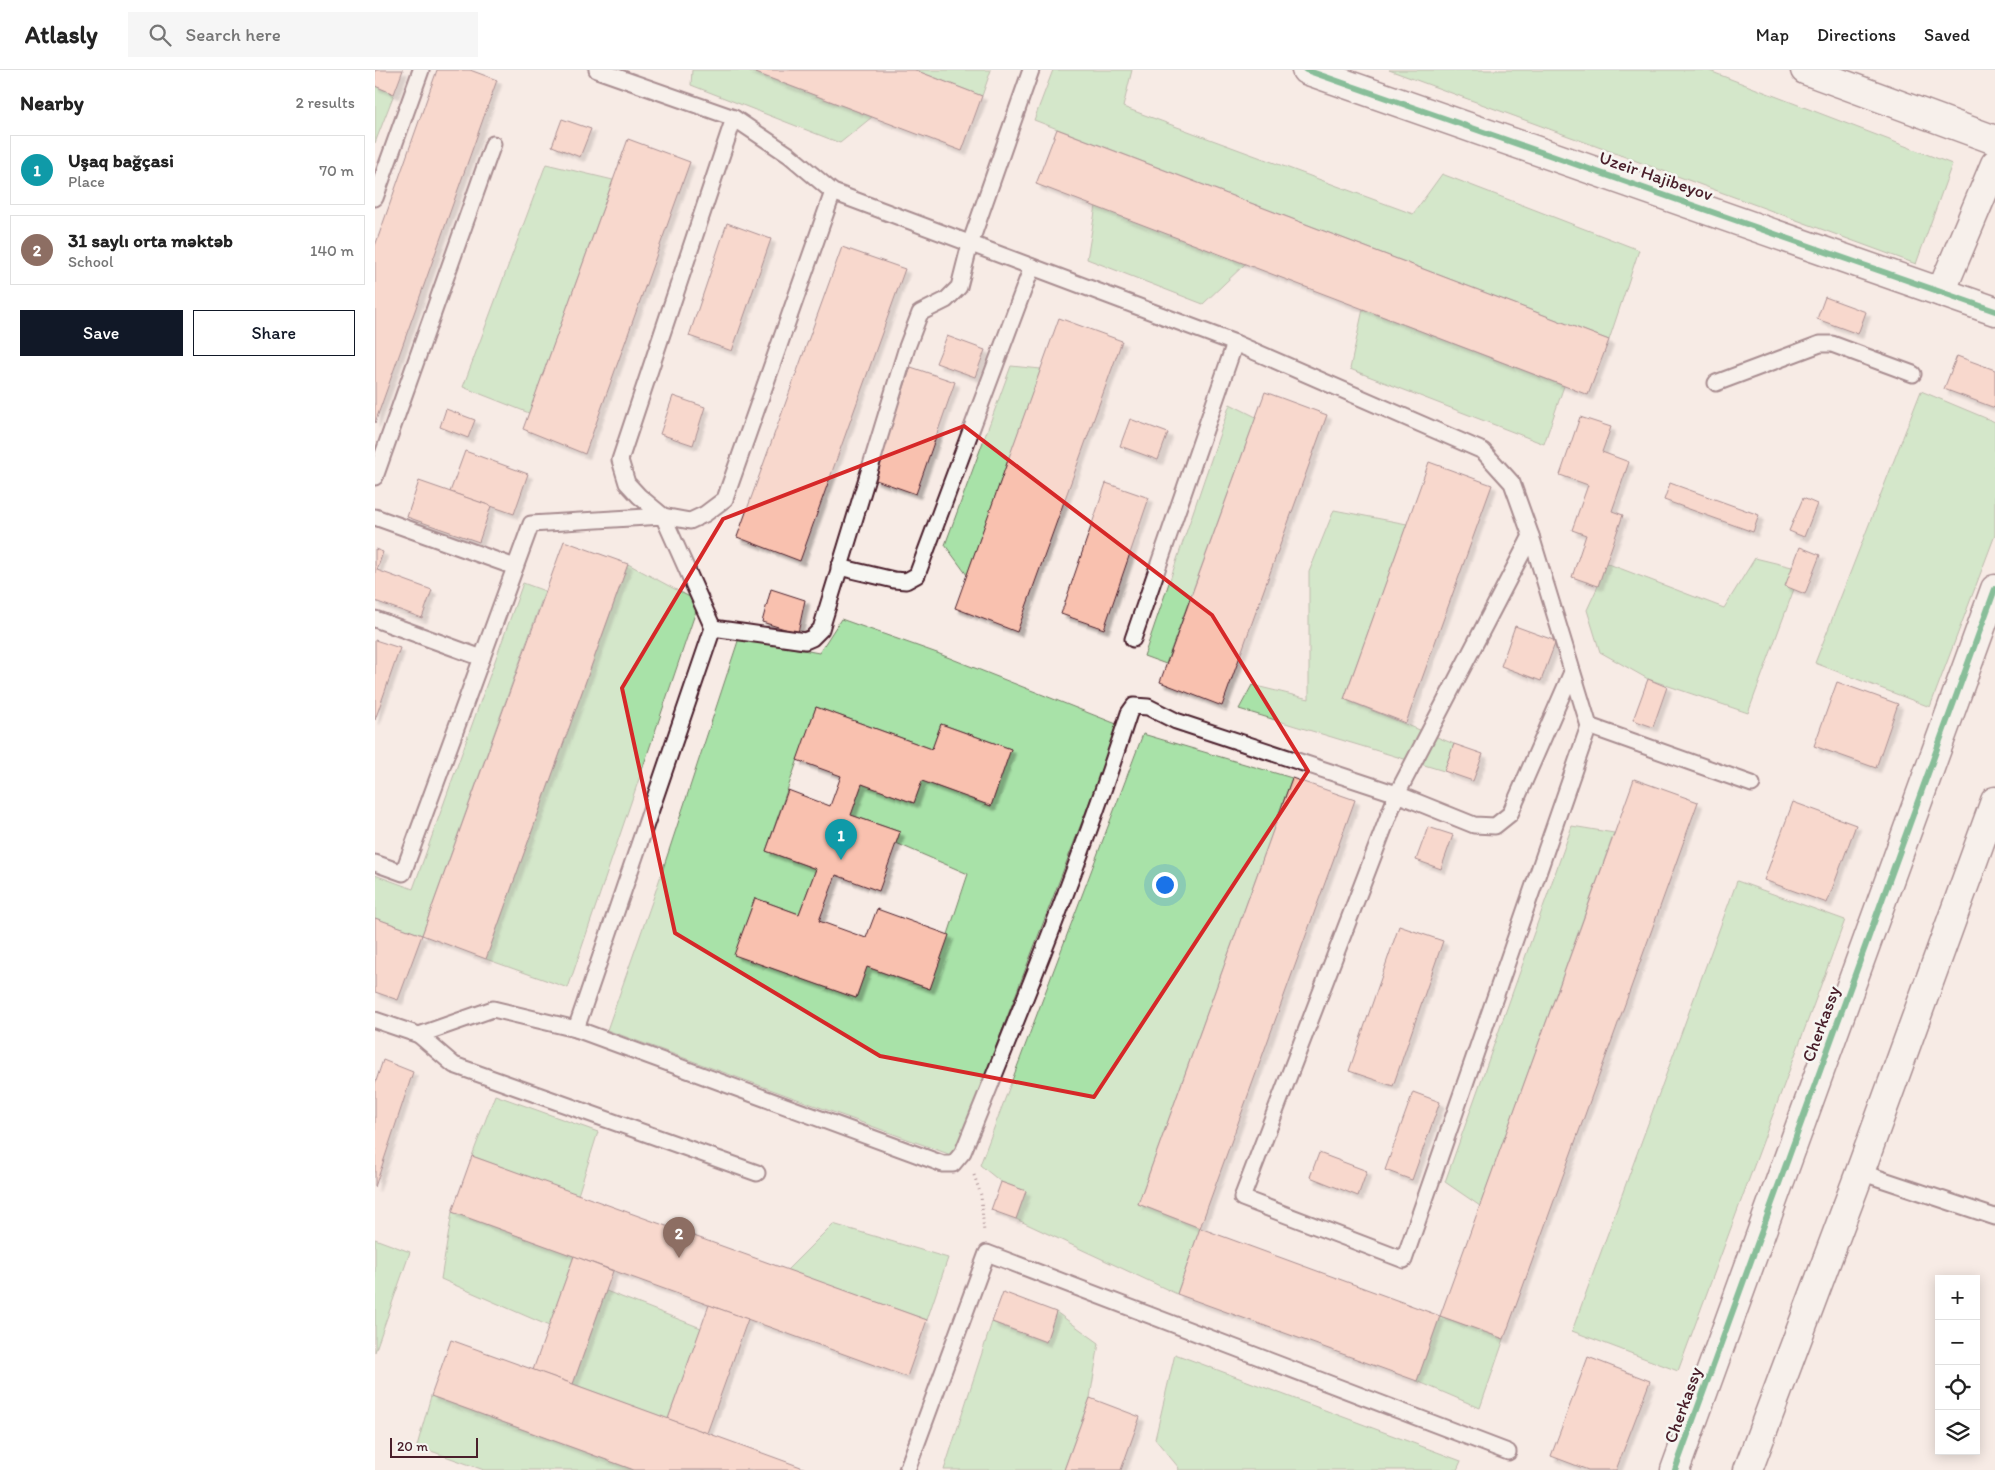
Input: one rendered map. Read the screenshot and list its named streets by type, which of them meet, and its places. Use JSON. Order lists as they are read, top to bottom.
{
  "streets": {
    "street": ["Uzeir Hajibeyov", "Cherkassy"]
  },
  "scale_bar": "20 m",
  "page": {
    "header": "Atlasly",
    "search": "Search here",
    "nav": ["Map", "Directions", "Saved"],
    "heading": ["Nearby", "2 results"],
    "list": [
      {
        "mark": "1",
        "name": "Uşaq bağçasi",
        "note": "Place",
        "value": "70 m"
      },
      {
        "mark": "2",
        "name": "31 saylı orta məktəb",
        "note": "School",
        "value": "140 m"
      }
    ],
    "buttons": ["Save", "Share"],
    "pins": ["1", "2"],
    "map_buttons": ["+", "−"],
    "scale": "20 m"
  }
}
